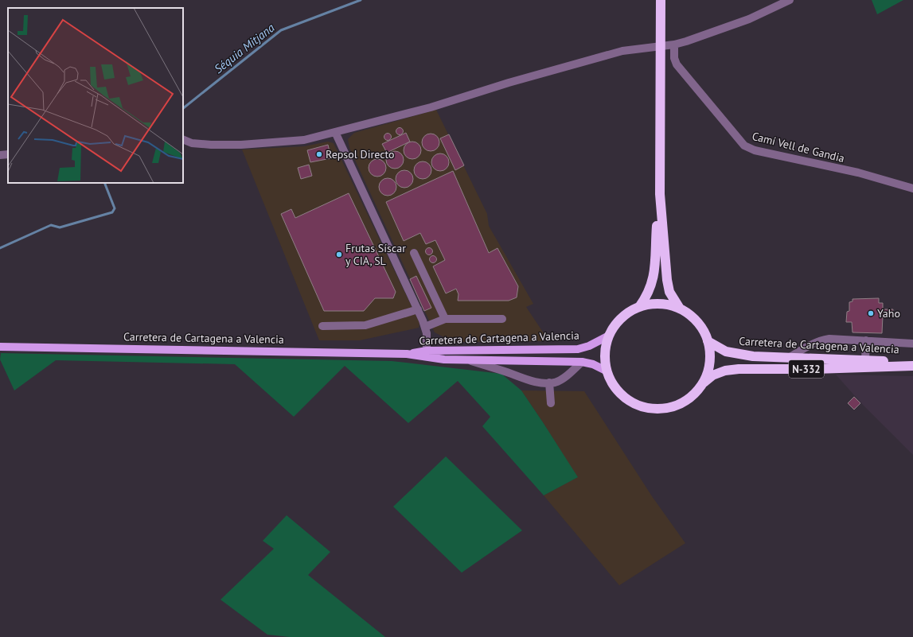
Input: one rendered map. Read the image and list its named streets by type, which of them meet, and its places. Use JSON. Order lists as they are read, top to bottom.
{
  "streets": {
    "highway": ["Carretera de Cartagena a Valencia", "N-332"],
    "street": ["Camí Vell de Gandia"]
  },
  "water": ["Séquia Mitjana"],
  "places": ["Repsol Directo", "Frutas Síscar y CIA, SL", "Yaho"]
}
